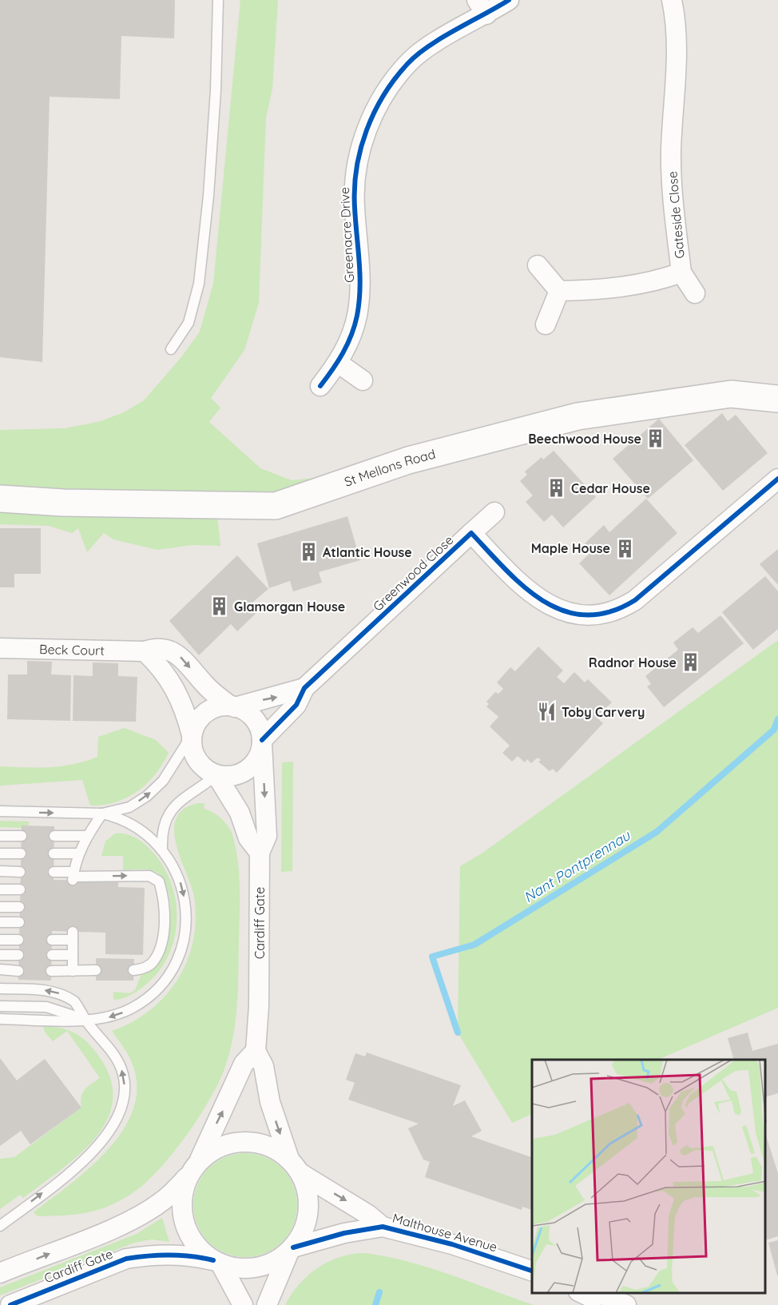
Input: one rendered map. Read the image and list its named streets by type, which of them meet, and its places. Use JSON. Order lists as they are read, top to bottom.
{
  "streets": {
    "main road": ["St Mellons Road"],
    "street": [
      "Gateside Close",
      "Greenacre Drive",
      "Greenwood Close",
      "Beck Court",
      "Cardiff Gate",
      "Malthouse Avenue"
    ]
  },
  "crossings": [
    ["Greenwood Close", "Beck Court"],
    ["Greenwood Close", "Cardiff Gate"],
    ["Beck Court", "Cardiff Gate"],
    ["Cardiff Gate", "Malthouse Avenue"]
  ],
  "one_way": ["Beck Court"],
  "water": ["Nant Pontprennau"],
  "places": {
    "building": [
      "Beechwood House",
      "Cedar House",
      "Maple House",
      "Atlantic House",
      "Glamorgan House",
      "Radnor House"
    ],
    "restaurant": ["Toby Carvery"]
  }
}
